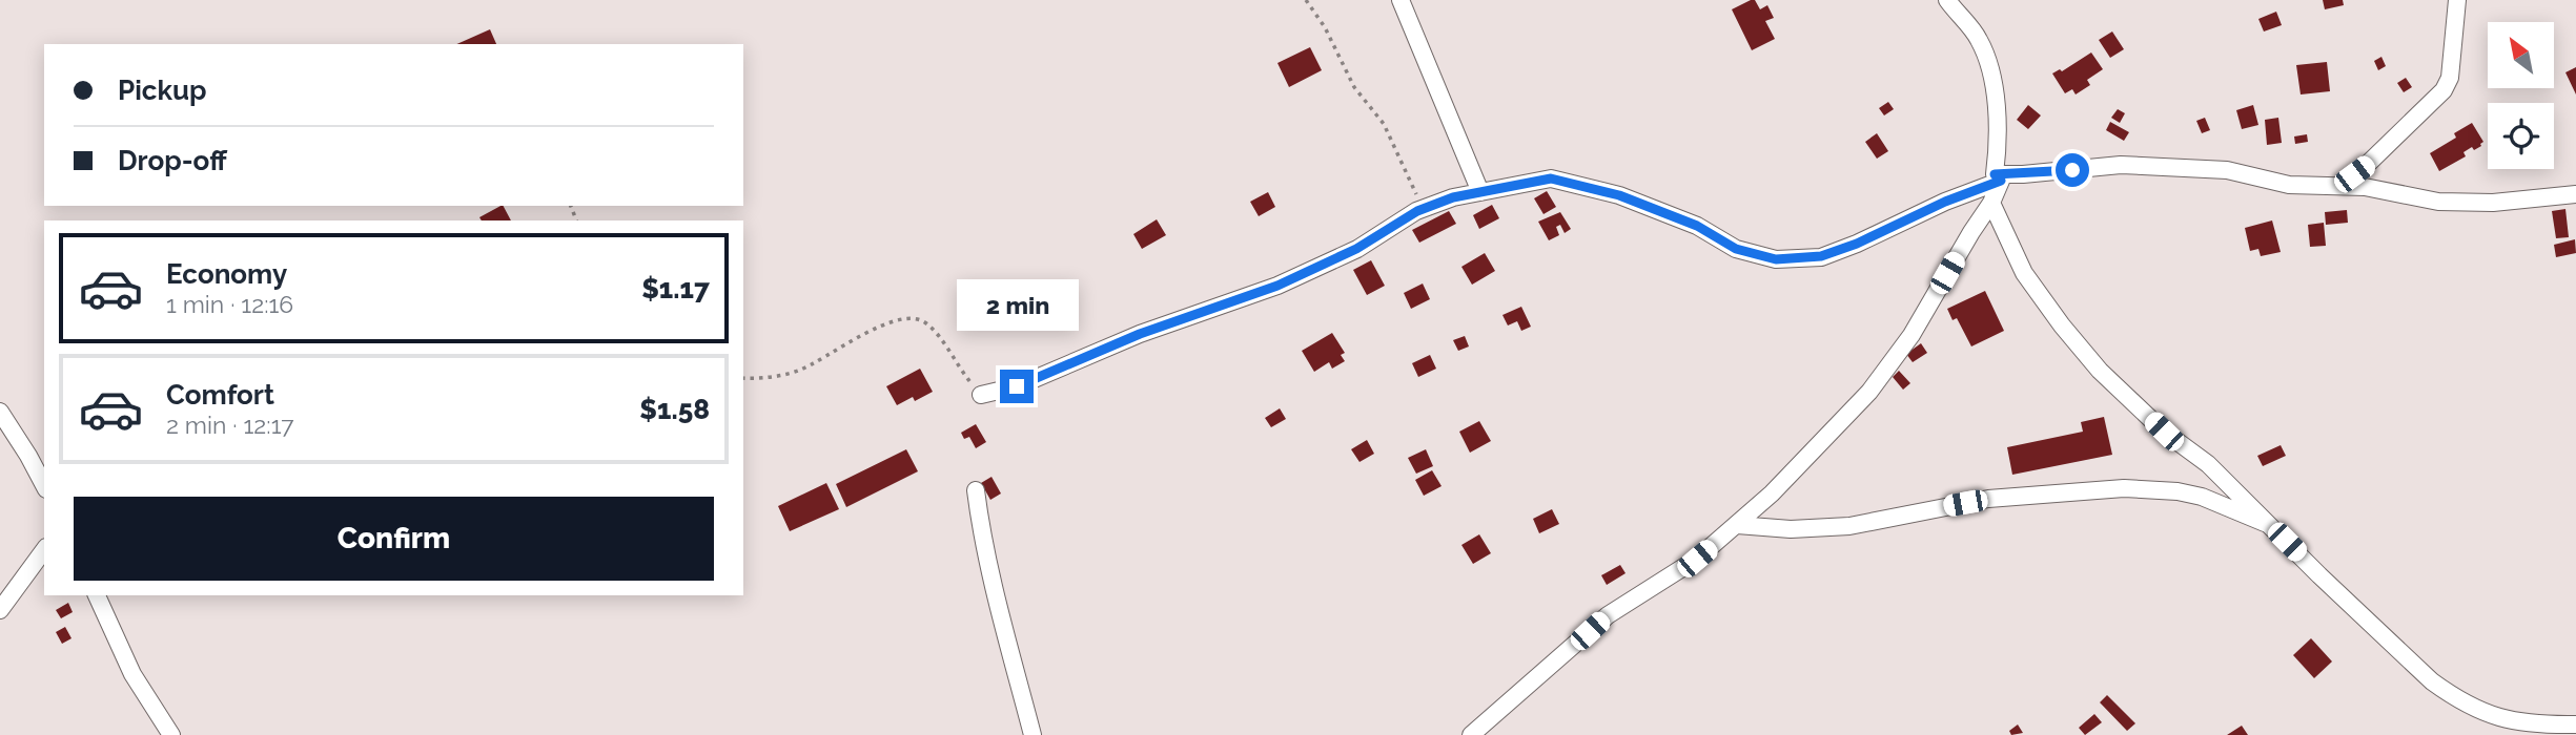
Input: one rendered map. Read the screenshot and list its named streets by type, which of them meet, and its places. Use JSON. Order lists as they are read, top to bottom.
{
  "north": "top left",
  "page": {
    "banner": ["Pickup", "Drop-off"],
    "list": [
      {
        "name": "Economy",
        "note": "1 min · 12:16",
        "value": "$1.17"
      },
      {
        "name": "Comfort",
        "note": "2 min · 12:17",
        "value": "$1.58"
      }
    ],
    "bubble": "2 min",
    "buttons": "Confirm"
  }
}
